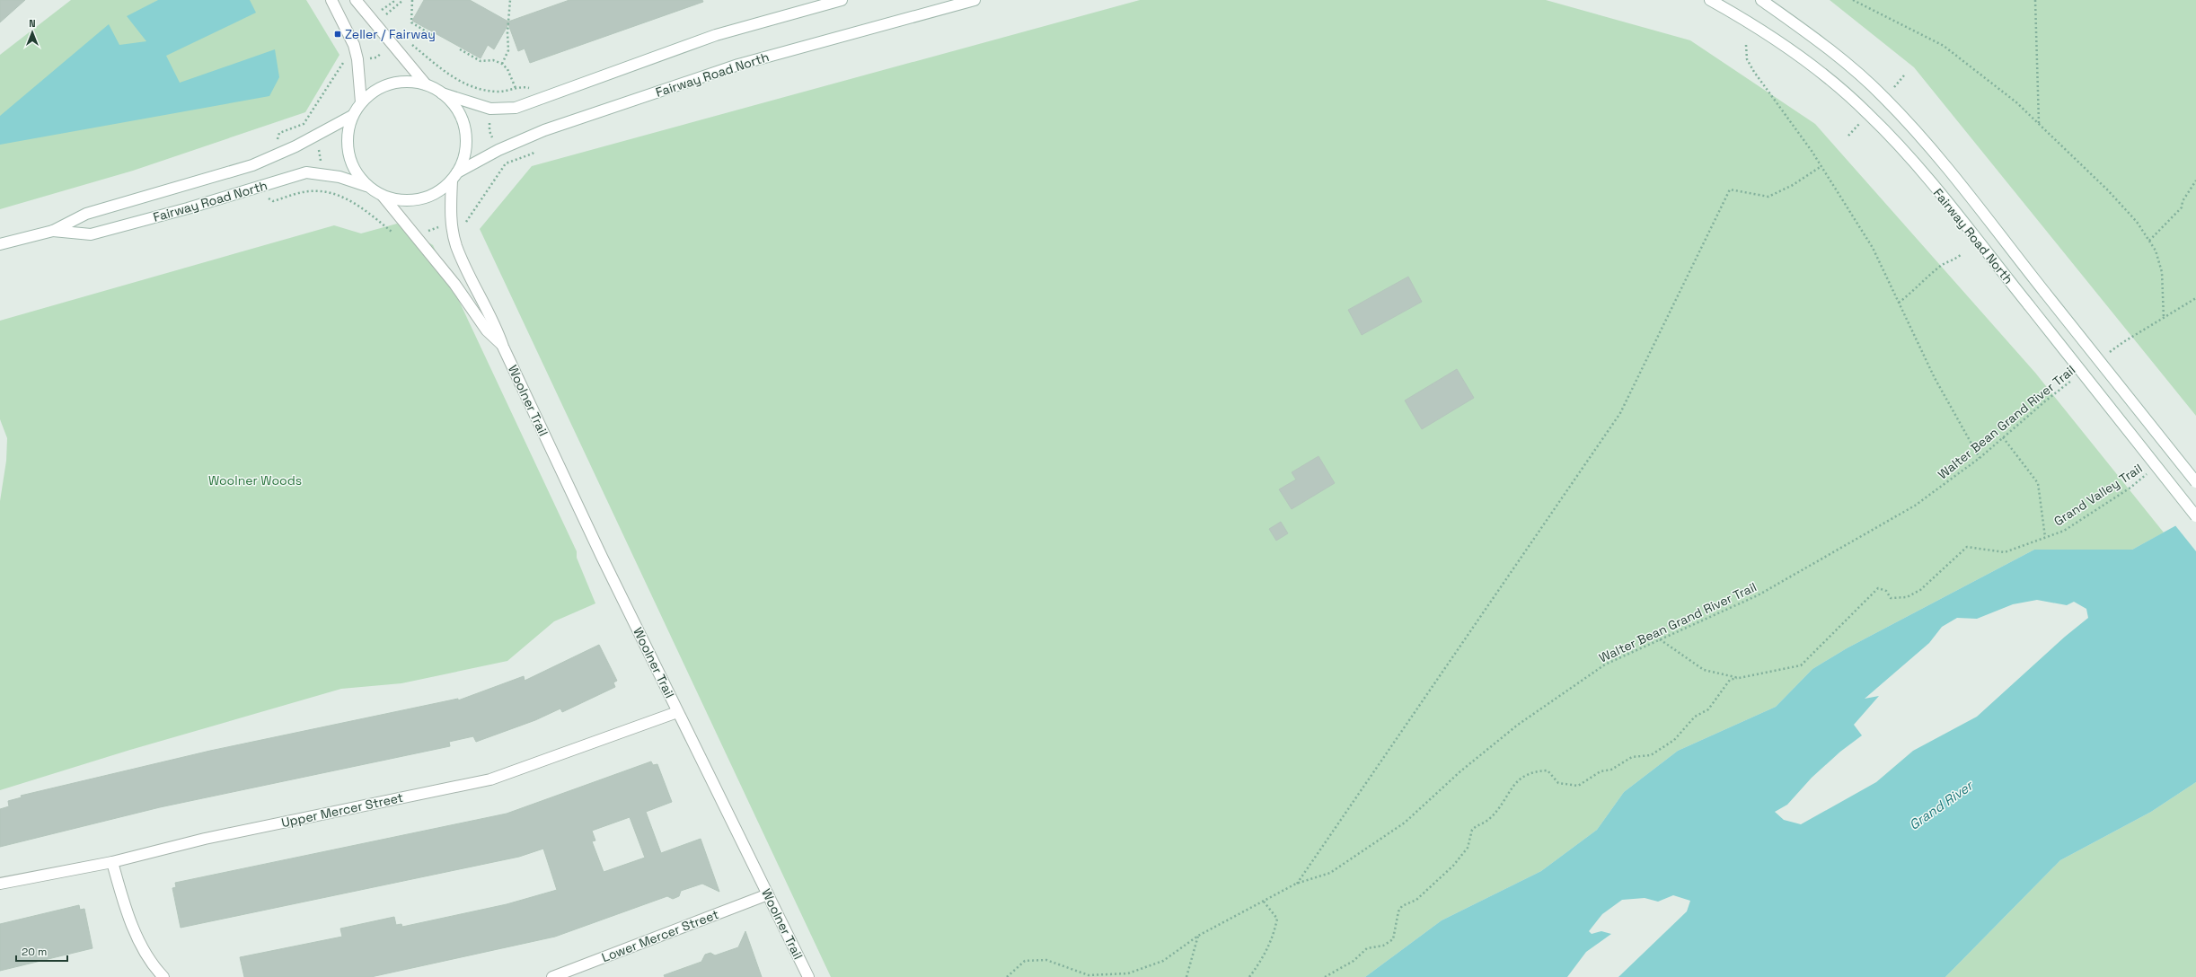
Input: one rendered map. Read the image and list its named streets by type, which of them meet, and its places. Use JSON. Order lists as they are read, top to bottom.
{
  "streets": {
    "main road": [
      "Fairway Road North",
      "Woolner Trail",
      "Upper Mercer Street",
      "Lower Mercer Street"
    ],
    "path": ["Walter Bean Grand River Trail", "Grand Valley Trail"]
  },
  "crossings": [
    ["Fairway Road North", "Woolner Trail"],
    ["Woolner Trail", "Upper Mercer Street"],
    ["Woolner Trail", "Lower Mercer Street"],
    ["Walter Bean Grand River Trail", "Grand Valley Trail"]
  ],
  "water": ["Grand River"],
  "parks": ["Woolner Woods"],
  "places": {
    "transit": ["Zeller / Fairway"]
  },
  "scale_bar": "20 m",
  "north": "top"
}
